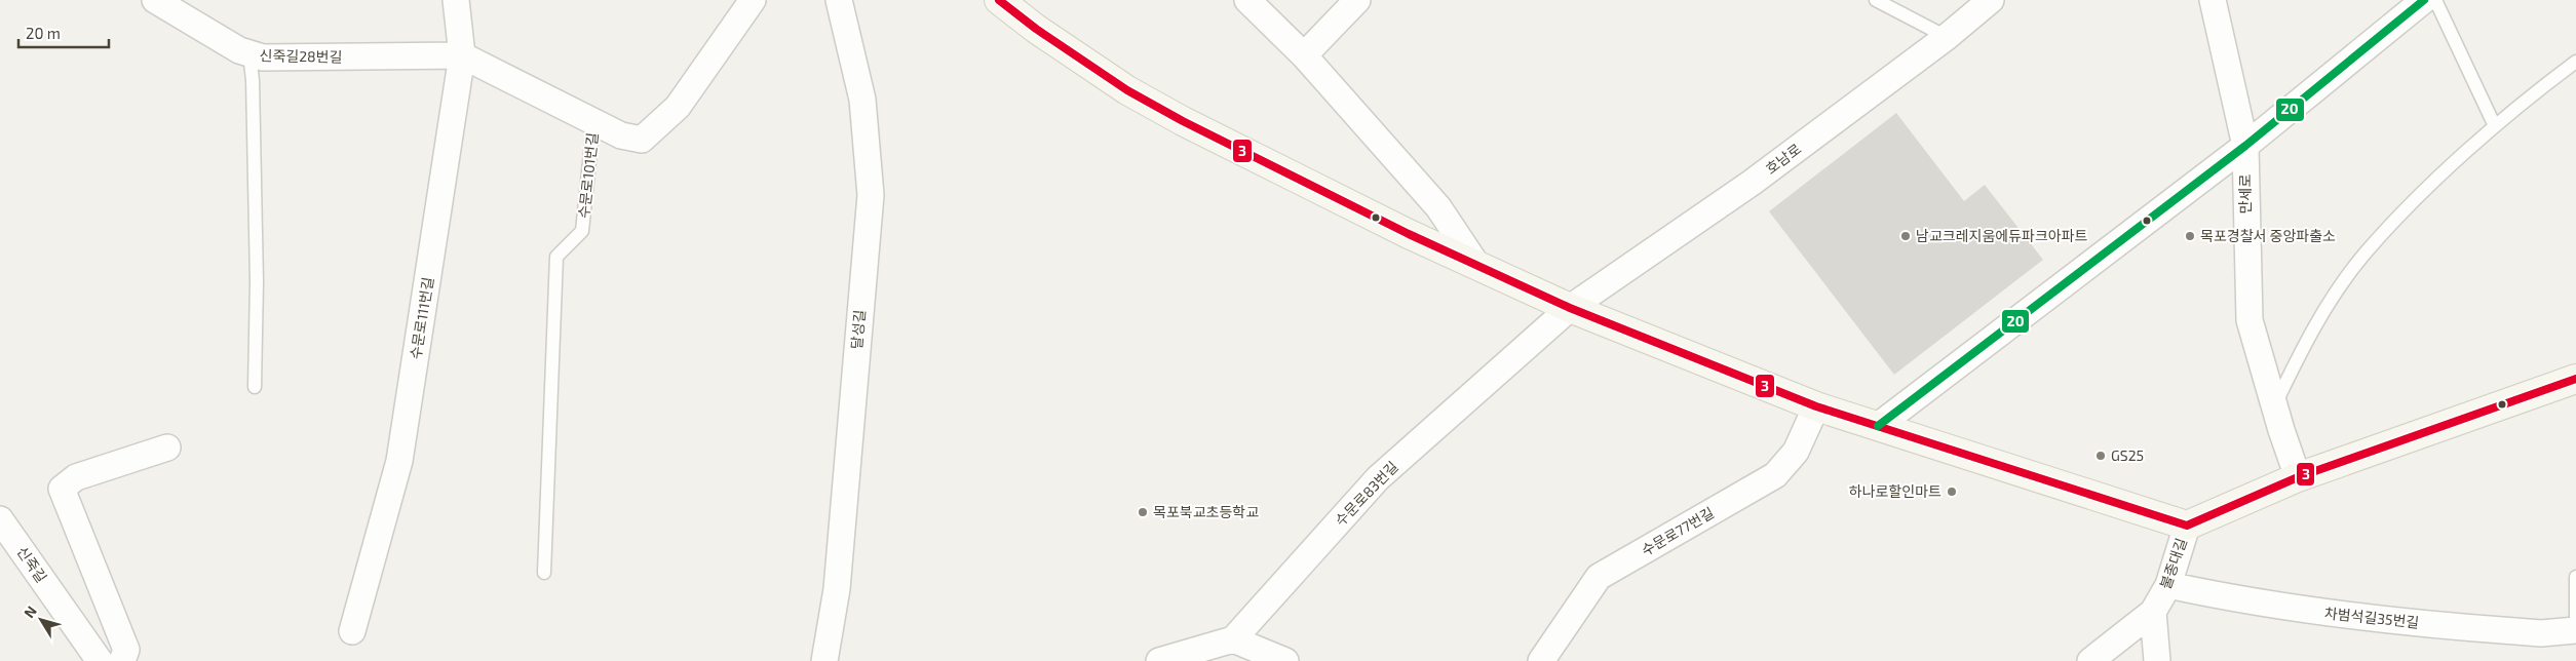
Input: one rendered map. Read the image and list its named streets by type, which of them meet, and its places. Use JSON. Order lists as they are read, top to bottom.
{
  "streets": {
    "street": [
      "신죽길28번길",
      "호남로",
      "수문로101번길",
      "만세로",
      "수문로111번길",
      "달성길",
      "수문로83번길",
      "수문로77번길",
      "불종대길",
      "신죽길",
      "차범석길35번길"
    ]
  },
  "crossings": [
    ["신죽길28번길", "수문로111번길"],
    ["호남로", "수문로83번길"],
    ["불종대길", "차범석길35번길"]
  ],
  "places": [
    "남교크레지움에듀파크아파트",
    "목포경찰서 중앙파출소",
    "GS25",
    "하나로할인마트",
    "목포북교초등학교"
  ],
  "lines": ["transit line 3", "transit line 20"],
  "scale_bar": "20 m",
  "north": "top left"
}
